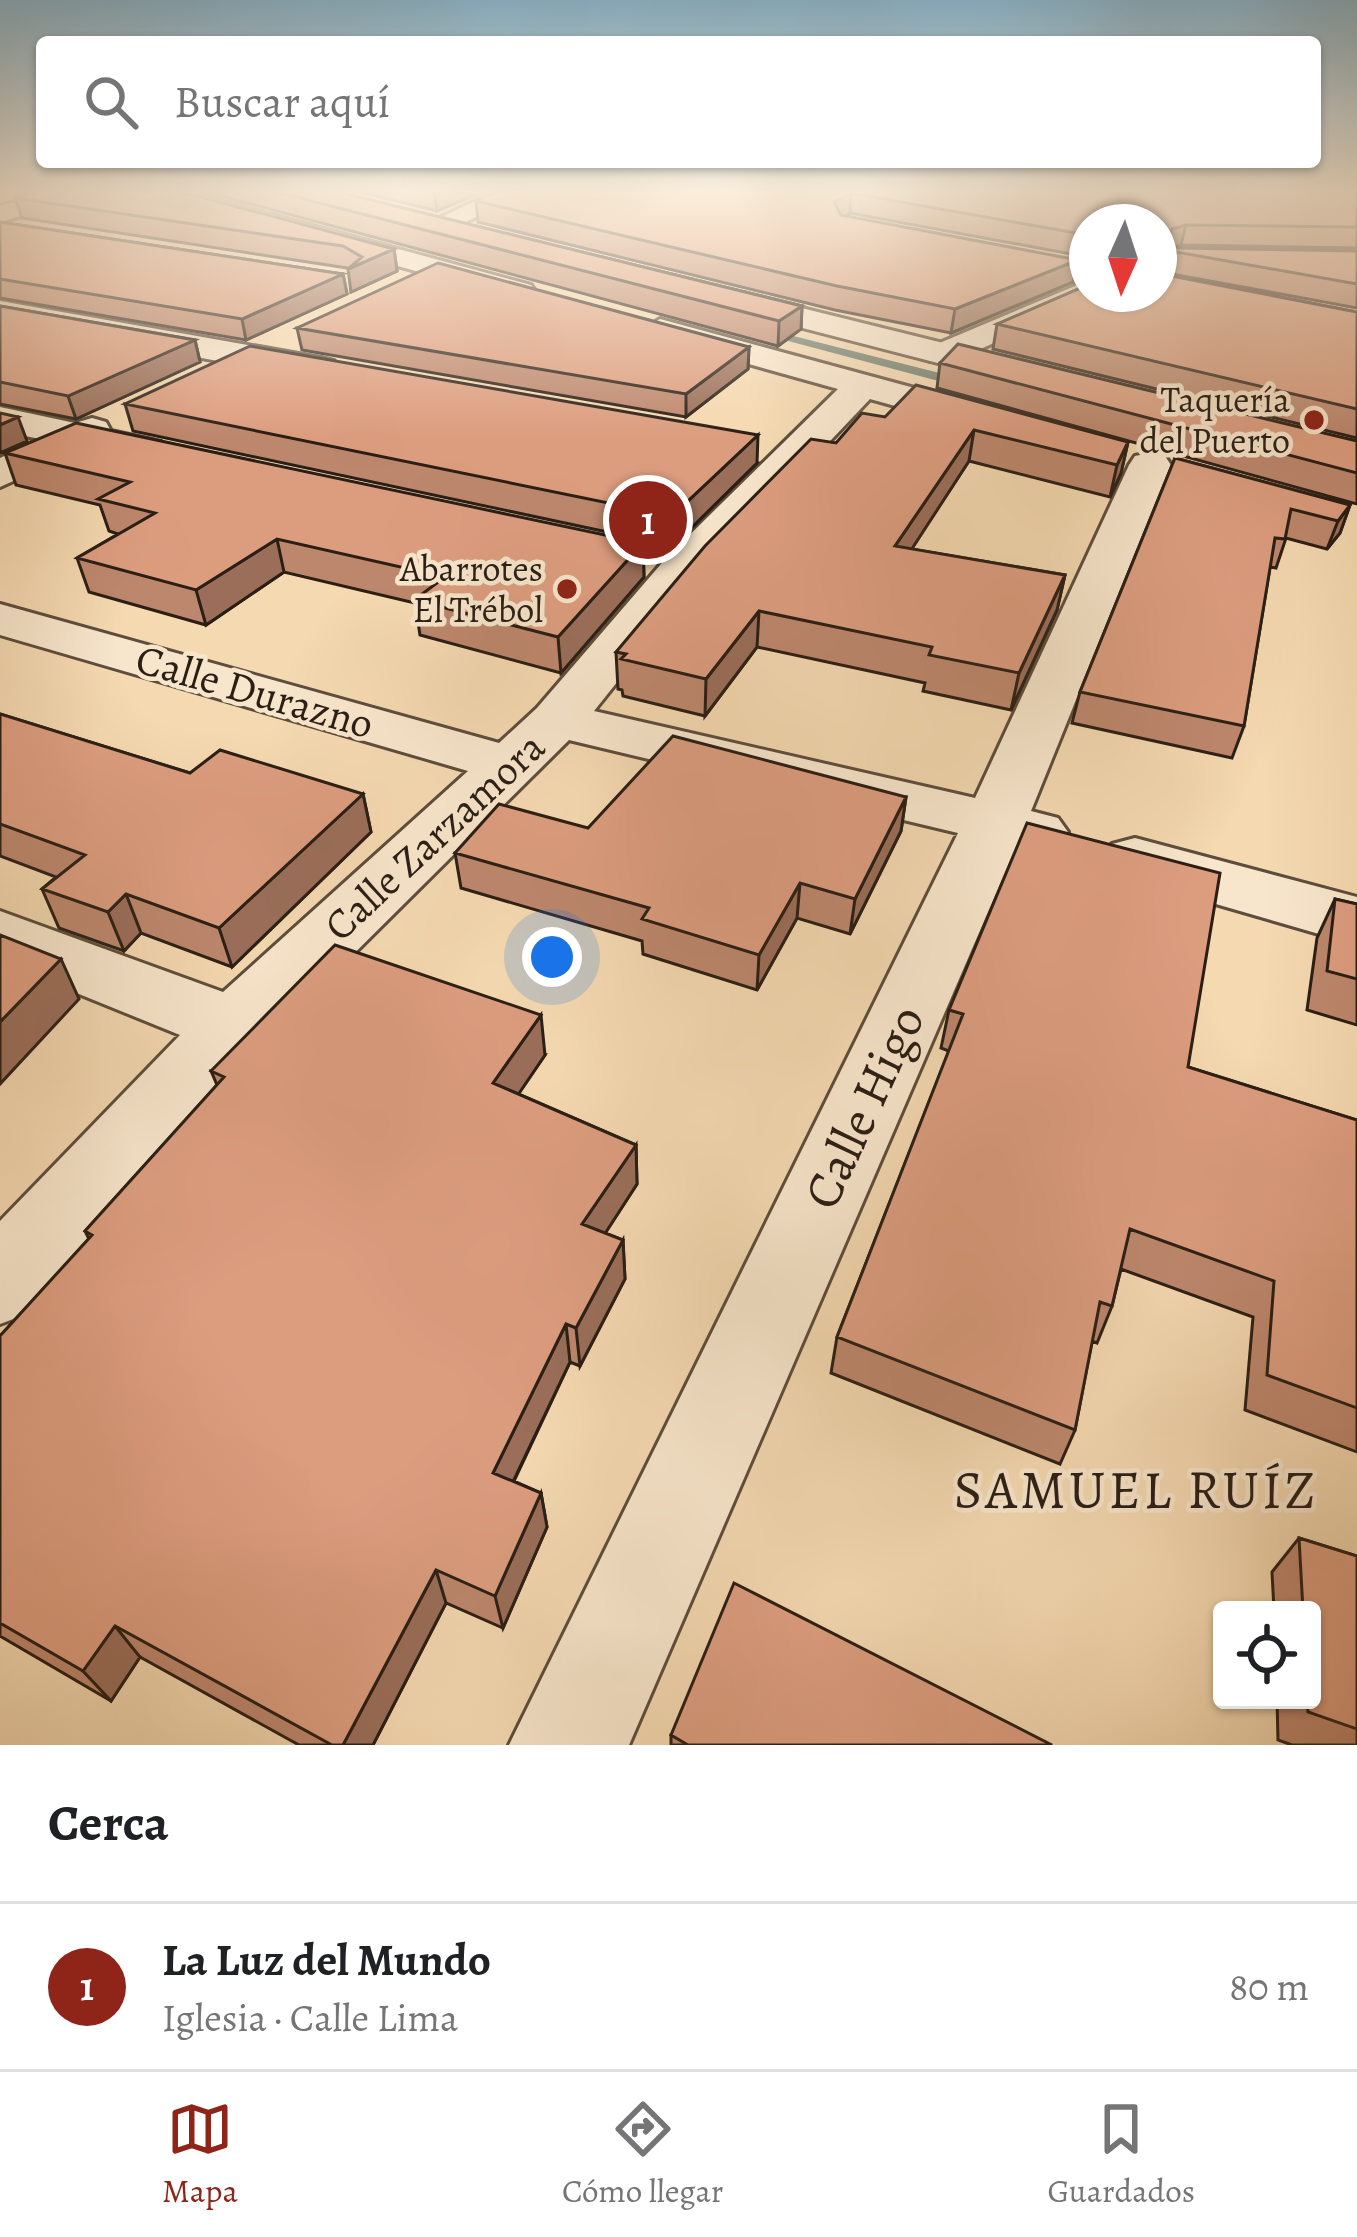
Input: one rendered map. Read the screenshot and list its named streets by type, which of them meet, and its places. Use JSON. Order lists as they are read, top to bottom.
{
  "streets": {
    "street": ["Calle Durazno", "Calle Zarzamora", "Calle Higo"]
  },
  "crossings": [
    ["Calle Durazno", "Calle Zarzamora"]
  ],
  "districts": ["SAMUEL RUÍZ"],
  "places": ["Taquería del Puerto", "Abarrotes El Trébol"],
  "north": "bottom",
  "page": {
    "search": "Buscar aquí",
    "pins": "1",
    "heading": "Cerca",
    "list": [
      {
        "mark": "1",
        "name": "La Luz del Mundo",
        "note": "Iglesia · Calle Lima",
        "value": "80 m"
      }
    ],
    "nav": ["Mapa", "Cómo llegar", "Guardados"]
  }
}
